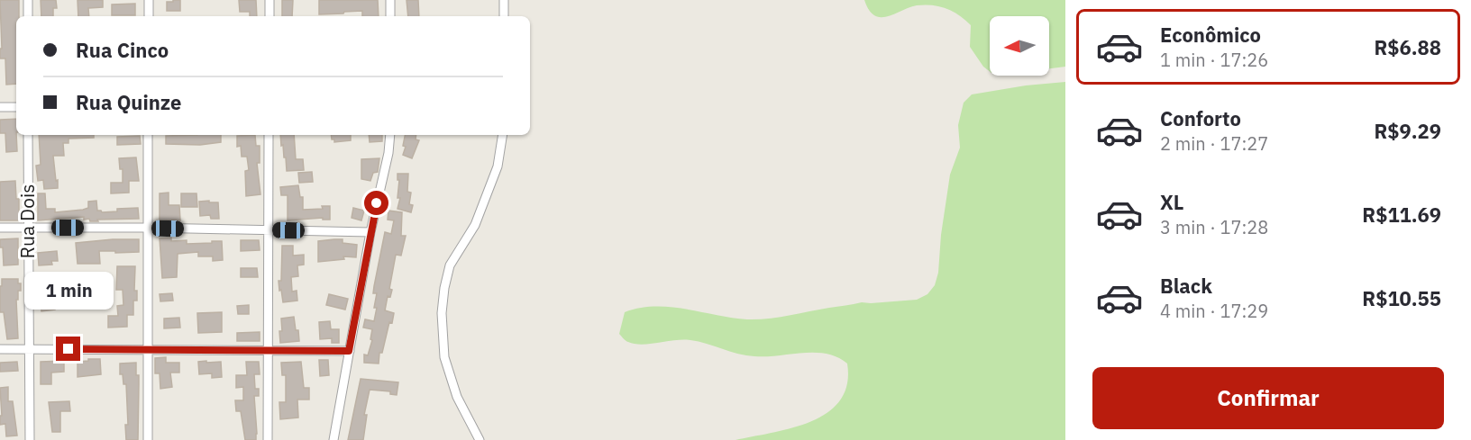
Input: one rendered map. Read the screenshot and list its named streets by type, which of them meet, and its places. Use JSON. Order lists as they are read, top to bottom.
{
  "streets": {
    "street": ["Rua Dois"]
  },
  "north": "left",
  "page": {
    "list": [
      {
        "name": "Econômico",
        "note": "1 min · 17:26",
        "value": "R$6.88"
      },
      {
        "name": "Conforto",
        "note": "2 min · 17:27",
        "value": "R$9.29"
      },
      {
        "name": "XL",
        "note": "3 min · 17:28",
        "value": "R$11.69"
      },
      {
        "name": "Black",
        "note": "4 min · 17:29",
        "value": "R$10.55"
      }
    ],
    "banner": ["Rua Cinco", "Rua Quinze"],
    "bubble": "1 min",
    "buttons": "Confirmar"
  }
}
